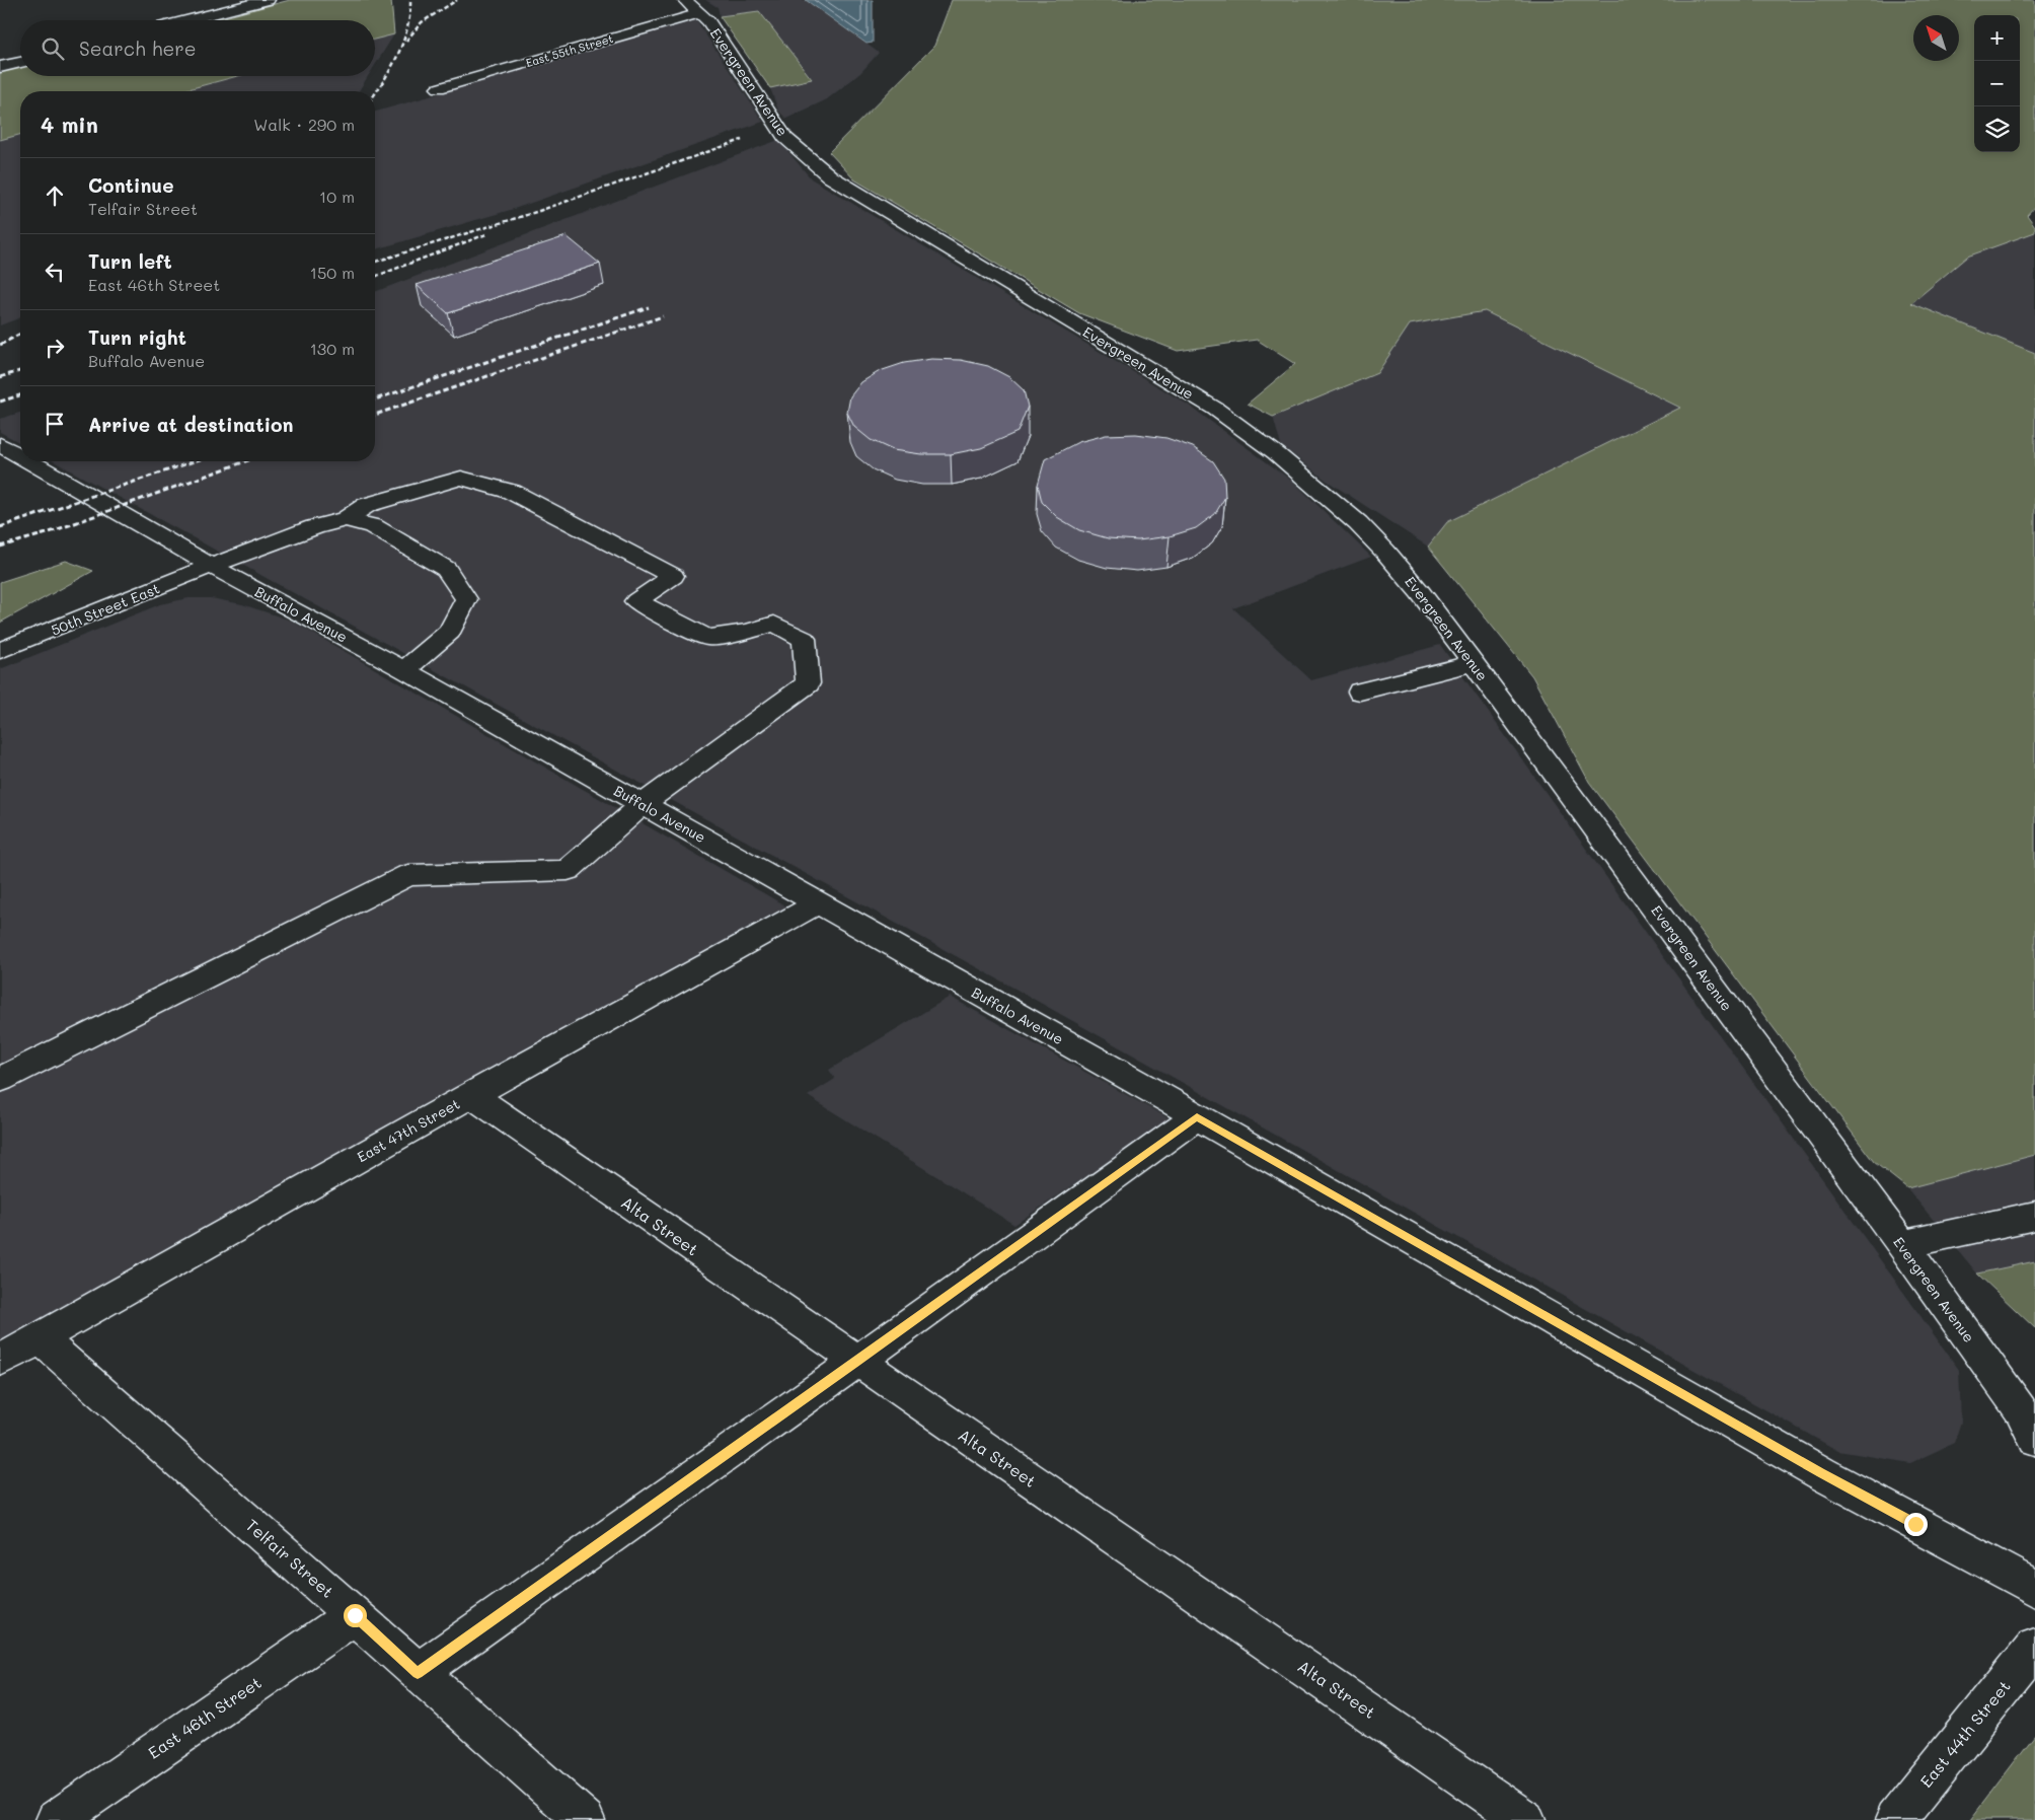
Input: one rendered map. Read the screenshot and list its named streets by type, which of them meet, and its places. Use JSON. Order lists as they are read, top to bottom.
{
  "streets": {
    "street": [
      "East 55th Street",
      "Evergreen Avenue",
      "50th Street East",
      "Buffalo Avenue",
      "East 47th Street",
      "Alta Street",
      "Telfair Street",
      "East 46th Street",
      "East 44th Street"
    ]
  },
  "crossings": [
    ["East 55th Street", "Evergreen Avenue"],
    ["50th Street East", "Buffalo Avenue"],
    ["Buffalo Avenue", "East 47th Street"],
    ["East 47th Street", "Alta Street"],
    ["East 47th Street", "Telfair Street"],
    ["Telfair Street", "East 46th Street"]
  ],
  "north": "top left",
  "page": {
    "map_buttons": ["+", "−"],
    "search": "Search here",
    "heading": ["4 min", "Walk · 290 m"],
    "list": [
      ["Continue", "Telfair Street", "10 m"],
      ["Turn left", "East 46th Street", "150 m"],
      ["Turn right", "Buffalo Avenue", "130 m"],
      "Arrive at destination"
    ]
  }
}
